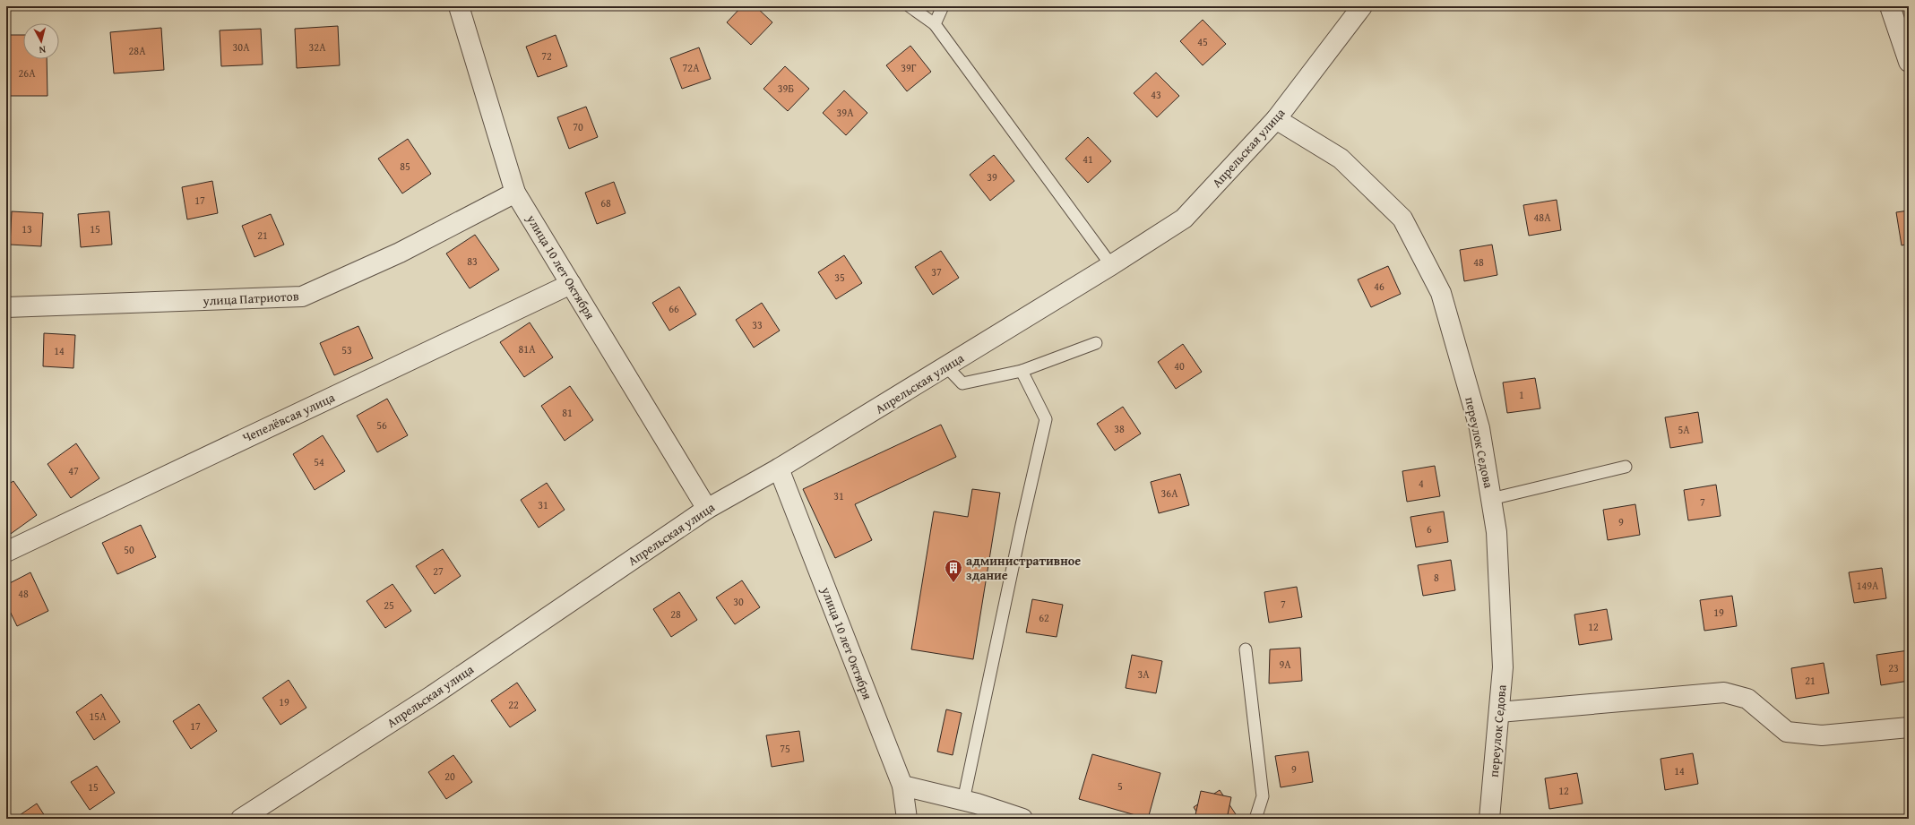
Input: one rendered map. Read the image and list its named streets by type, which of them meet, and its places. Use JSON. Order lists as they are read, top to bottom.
{
  "streets": {
    "street": [
      "Апрельская улица",
      "улица 10 лет Октября",
      "улица Патриотов",
      "Чепелёвсая улица",
      "переулок Седова"
    ]
  },
  "crossings": [
    ["Апрельская улица", "улица 10 лет Октября"],
    ["Апрельская улица", "переулок Седова"],
    ["улица 10 лет Октября", "улица Патриотов"],
    ["улица 10 лет Октября", "Чепелёвсая улица"]
  ],
  "places": {
    "building": ["административное здание"]
  },
  "house_numbers": [
    "45",
    "30А",
    "32А",
    "28А",
    "72",
    "72А",
    "39Г",
    "26А",
    "39Б",
    "43",
    "39А",
    "70",
    "41",
    "85",
    "39",
    "17",
    "68",
    "48А",
    "13",
    "15",
    "21",
    "83",
    "48",
    "37",
    "35",
    "46",
    "66",
    "33",
    "81А",
    "53",
    "14",
    "40",
    "1",
    "81",
    "56",
    "38",
    "5А",
    "54",
    "47",
    "4",
    "36А",
    "31",
    "7",
    "31",
    "9",
    "6",
    "50",
    "27",
    "8",
    "149А",
    "48",
    "30",
    "7",
    "25",
    "19",
    "28",
    "62",
    "12",
    "9А",
    "23",
    "3А",
    "21",
    "19",
    "22",
    "15А",
    "17",
    "75",
    "9",
    "14",
    "20",
    "5",
    "15",
    "12"
  ],
  "north": "bottom"
}
